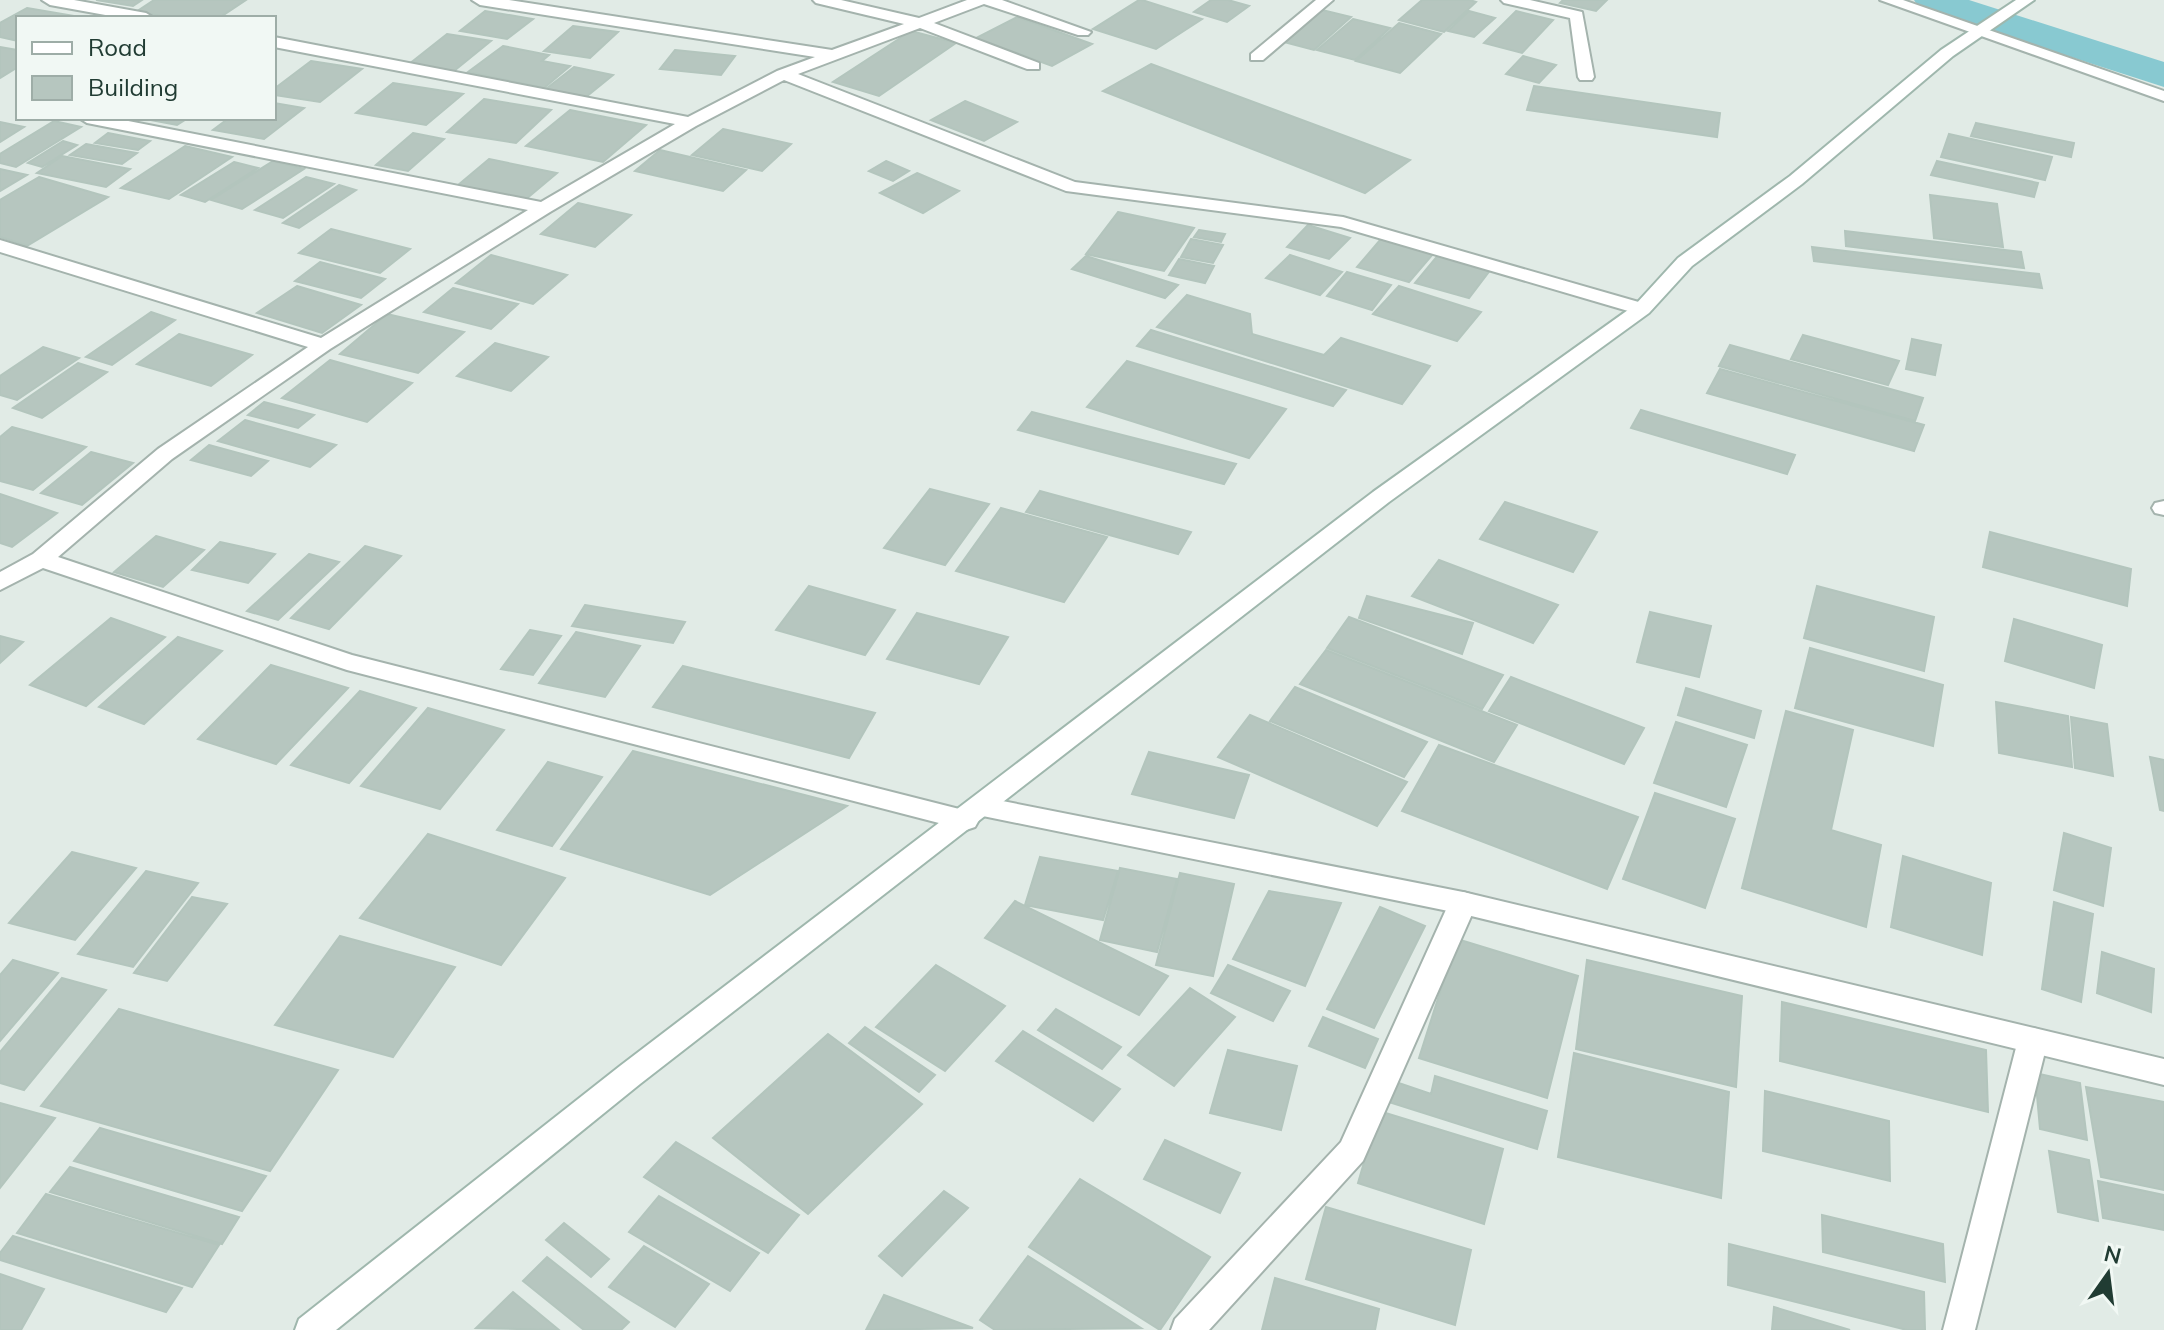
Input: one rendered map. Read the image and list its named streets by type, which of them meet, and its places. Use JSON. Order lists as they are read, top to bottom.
{
  "legend": ["Road", "Building"],
  "north": "top"
}
